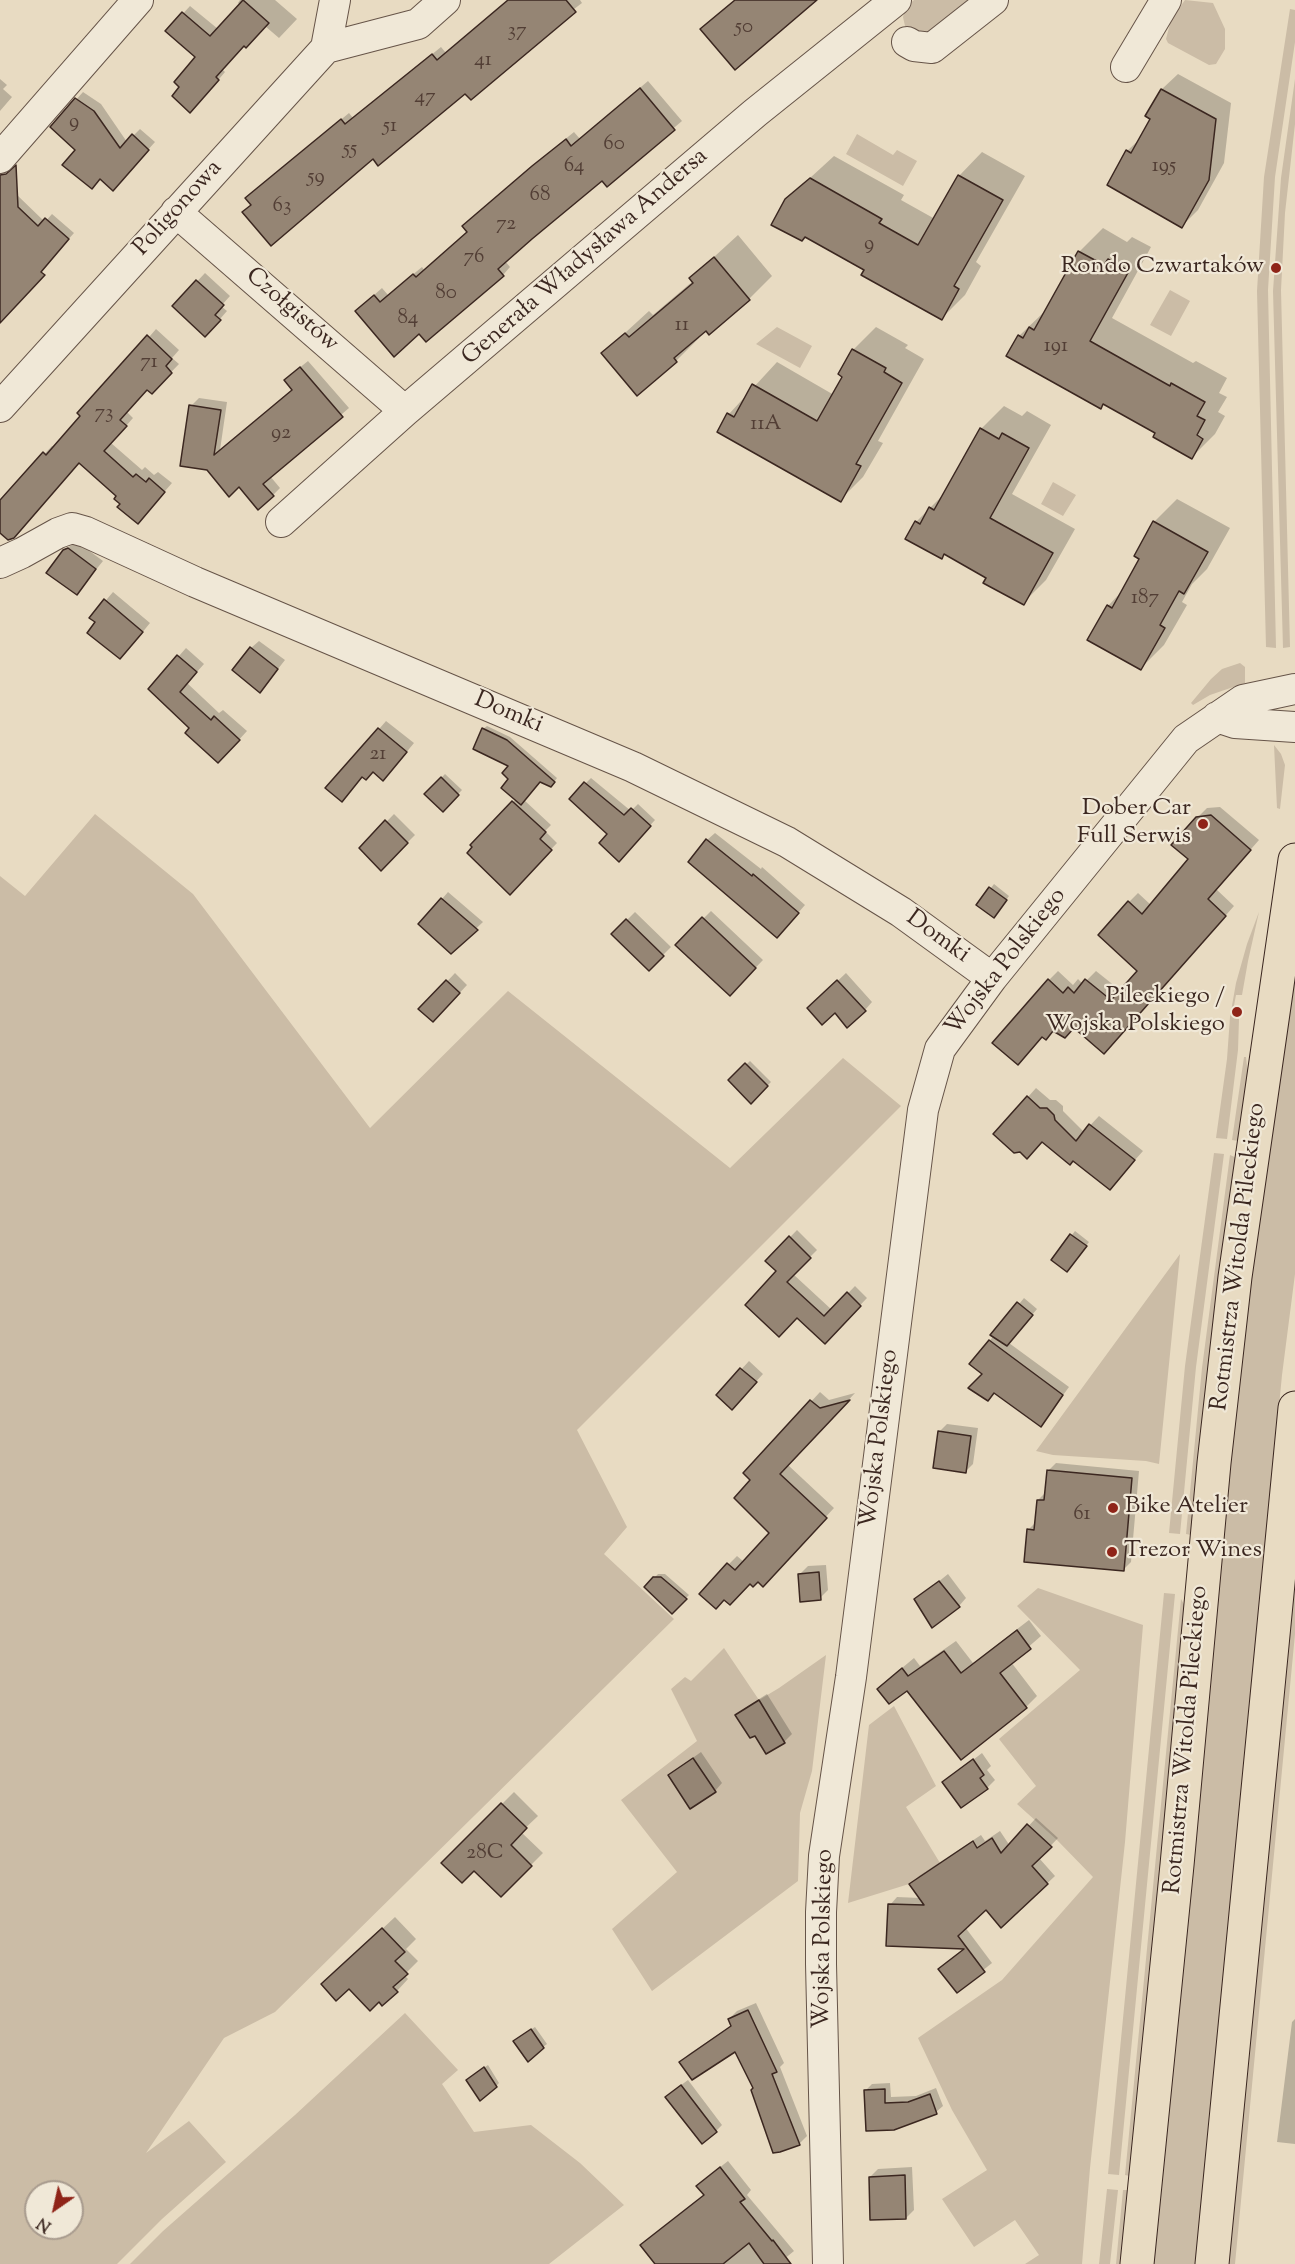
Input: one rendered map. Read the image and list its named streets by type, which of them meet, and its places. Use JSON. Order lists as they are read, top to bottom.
{
  "streets": {
    "main road": ["Rotmistrza Witolda Pileckiego"],
    "street": [
      "Poligonowa",
      "Generała Władysława Andersa",
      "Czołgistów",
      "Domki",
      "Wojska Polskiego"
    ]
  },
  "crossings": [
    ["Poligonowa", "Czołgistów"],
    ["Generała Władysława Andersa", "Czołgistów"],
    ["Domki", "Wojska Polskiego"]
  ],
  "places": [
    "Rondo Czwartaków",
    "Dober Car Full Serwis",
    "Pileckiego / Wojska Polskiego",
    "Bike Atelier",
    "Trezor Wines"
  ],
  "house_numbers": [
    "50",
    "37",
    "41",
    "47",
    "9",
    "51",
    "60",
    "55",
    "64",
    "195",
    "59",
    "68",
    "63",
    "72",
    "9",
    "76",
    "80",
    "84",
    "11",
    "191",
    "71",
    "73",
    "11A",
    "92",
    "187",
    "21",
    "61",
    "28C"
  ],
  "north": "bottom left"
}
